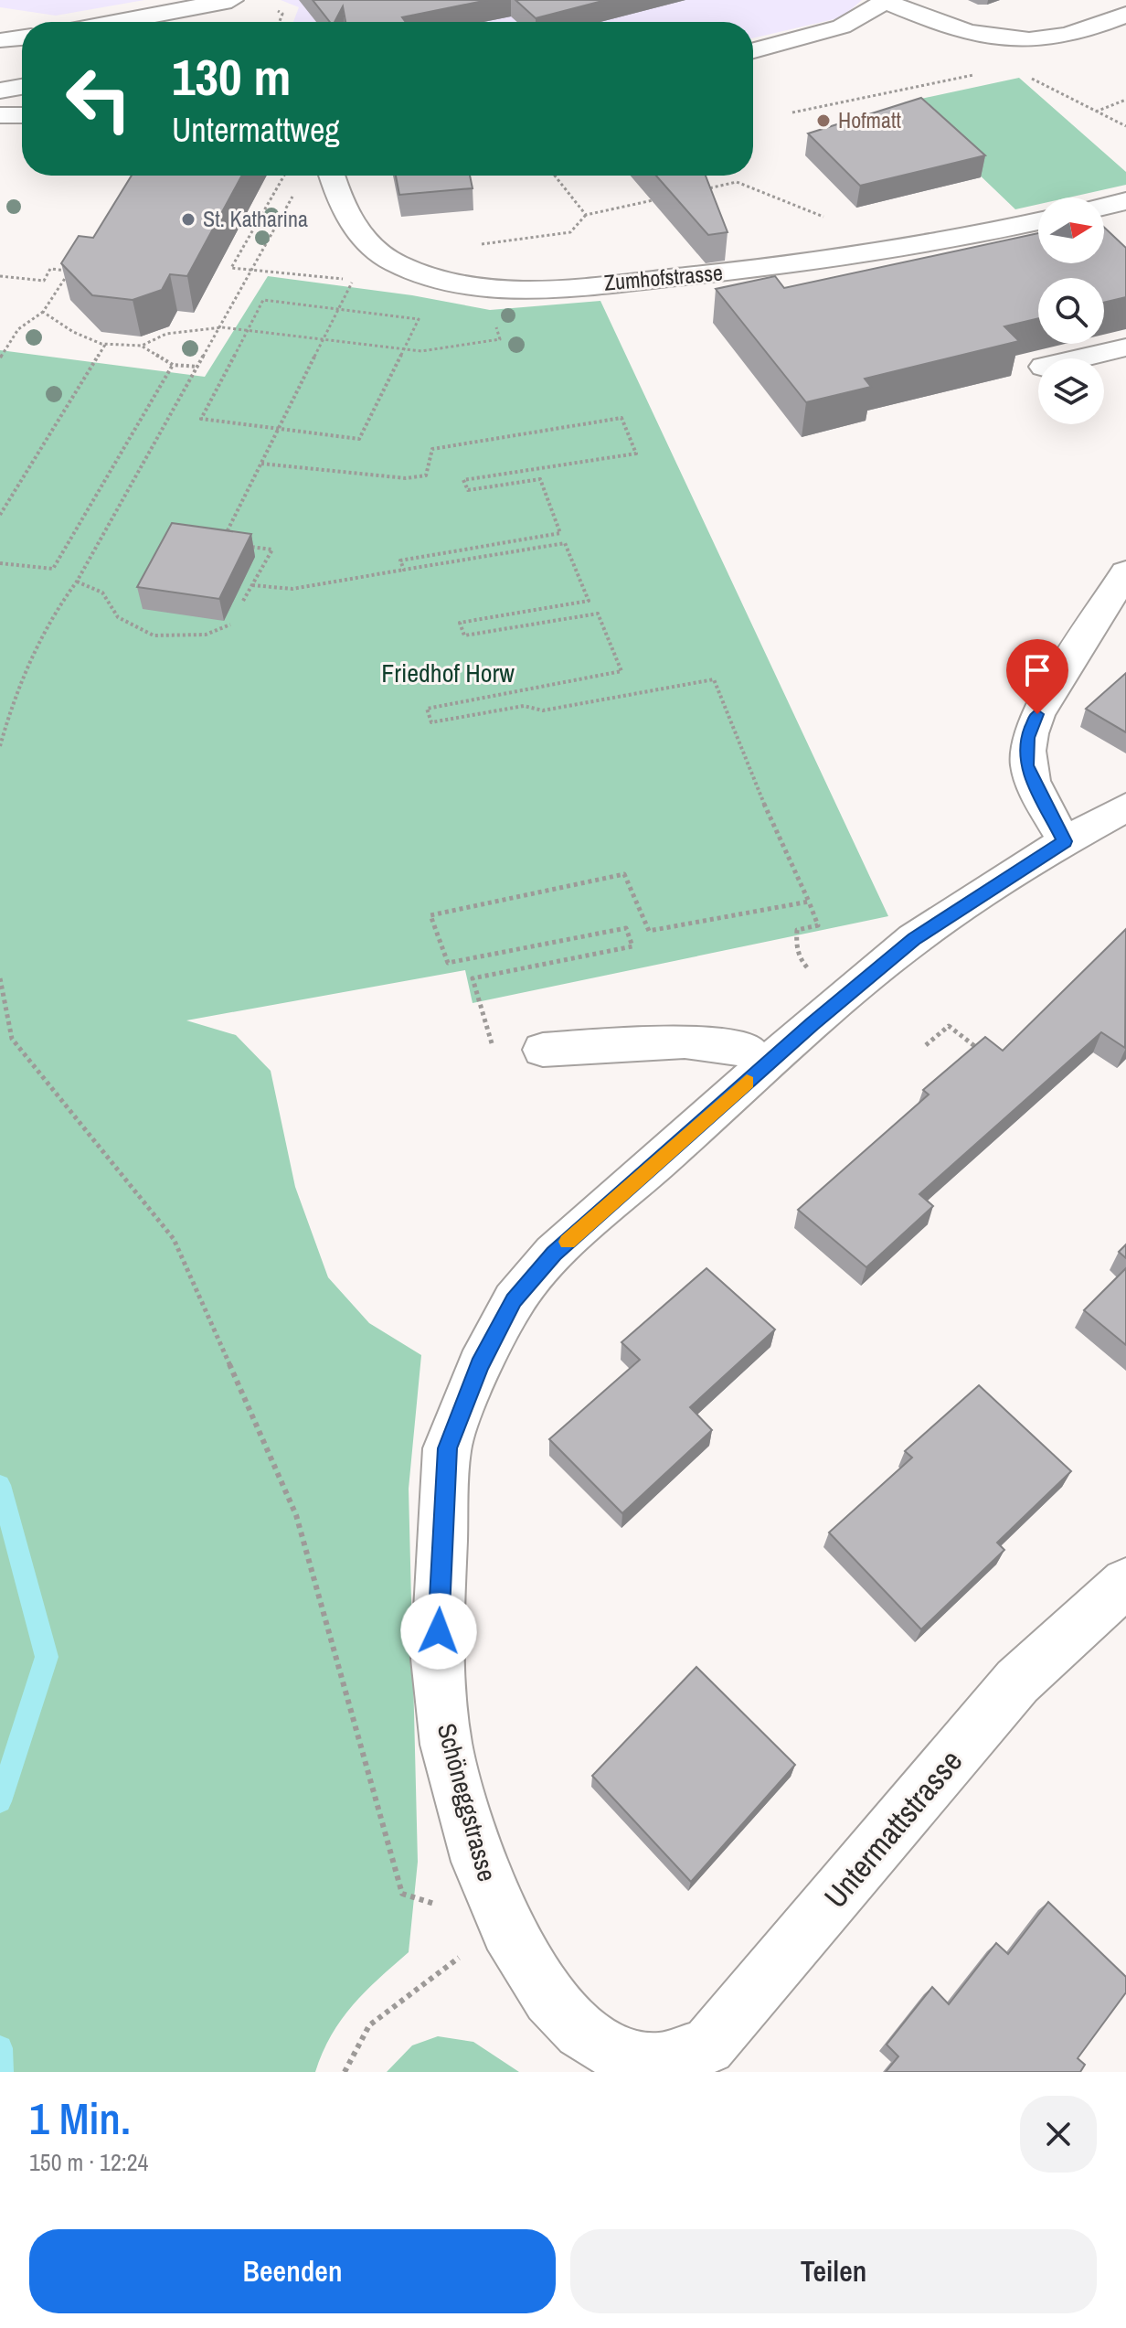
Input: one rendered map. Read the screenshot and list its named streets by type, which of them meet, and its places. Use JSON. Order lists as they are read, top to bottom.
{
  "streets": {
    "street": ["Zumhofstrasse", "Schöneggstrasse", "Untermattstrasse"]
  },
  "crossings": [
    ["Schöneggstrasse", "Untermattstrasse"]
  ],
  "parks": ["Friedhof Horw"],
  "places": ["Hofmatt", "St. Katharina"],
  "north": "right",
  "page": {
    "turn": ["130 m", "Untermattweg"],
    "heading": ["1 Min.", "150 m · 12:24"],
    "buttons": ["Beenden", "Teilen"]
  }
}
